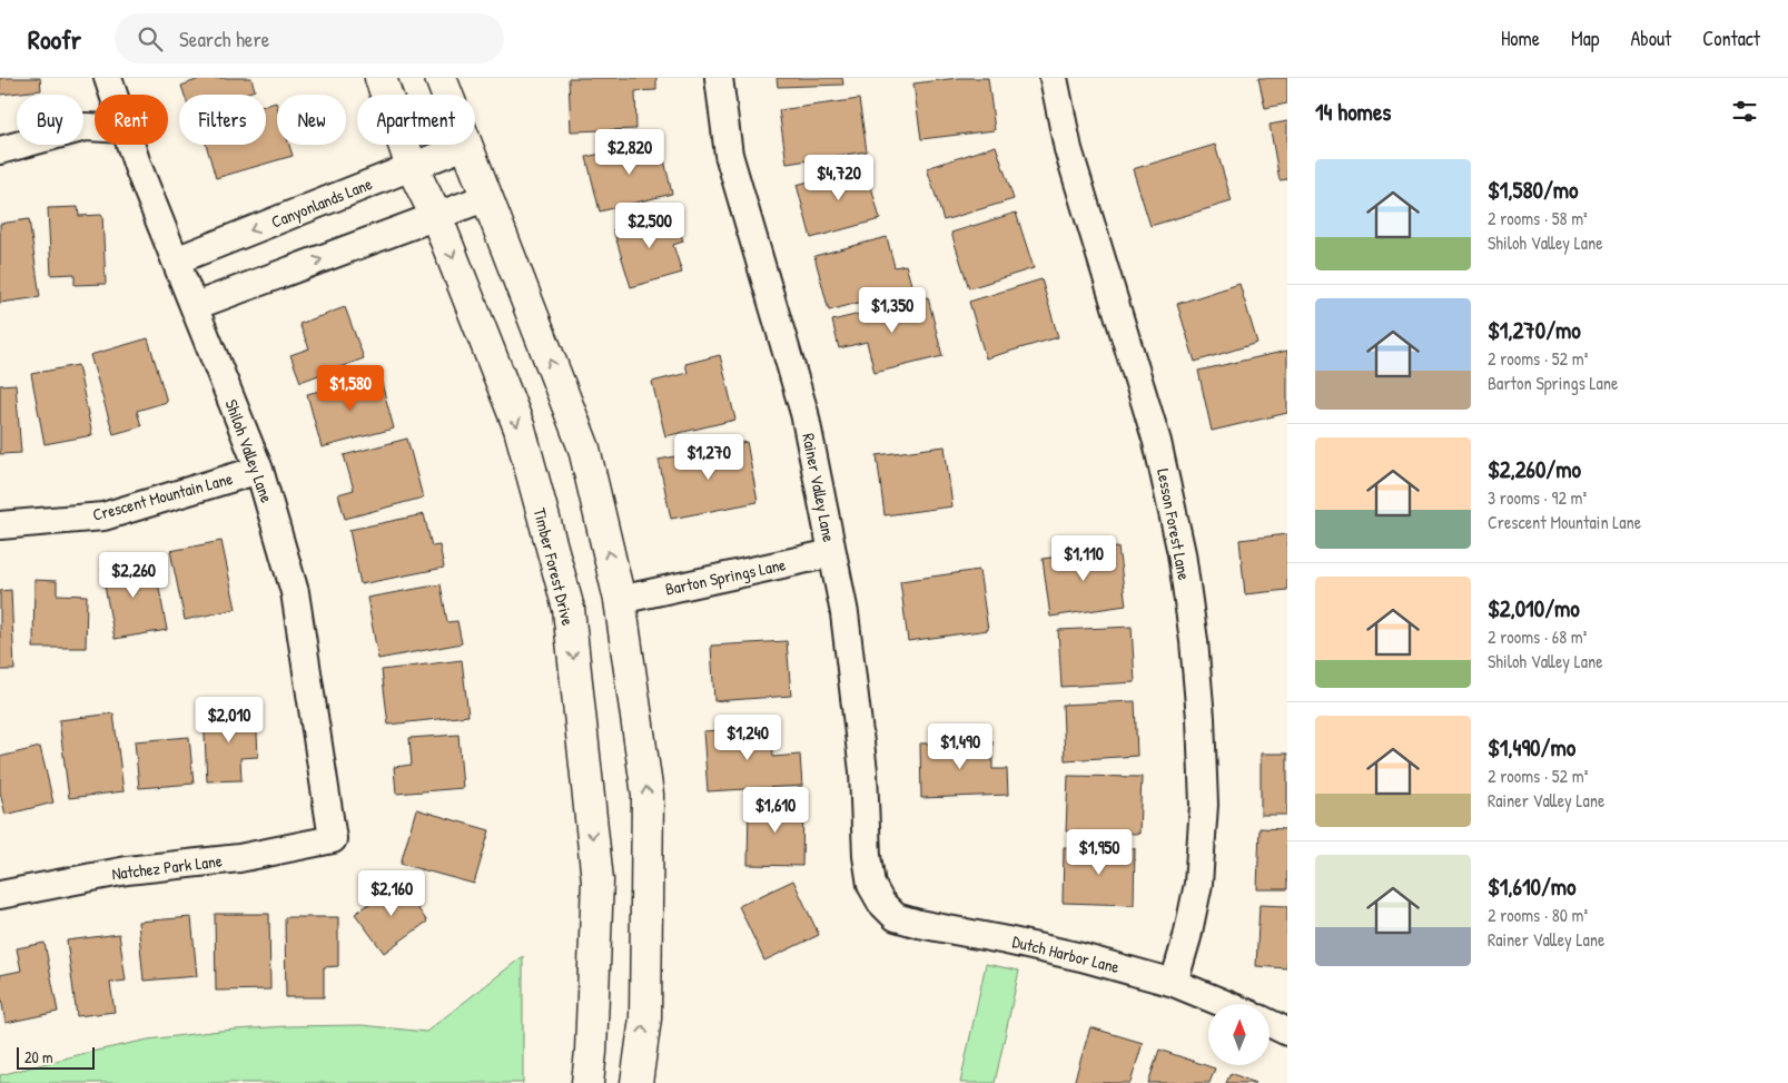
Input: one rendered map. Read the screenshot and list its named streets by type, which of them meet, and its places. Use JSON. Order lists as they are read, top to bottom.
{
  "streets": {
    "main road": ["Timber Forest Drive"],
    "street": [
      "Canyonlands Lane",
      "Shiloh Valley Lane",
      "Rainer Valley Lane",
      "Crescent Mountain Lane",
      "Lesson Forest Lane",
      "Barton Springs Lane",
      "Natchez Park Lane",
      "Dutch Harbor Lane"
    ]
  },
  "crossings": [
    ["Canyonlands Lane", "Shiloh Valley Lane"],
    ["Canyonlands Lane", "Timber Forest Drive"],
    ["Shiloh Valley Lane", "Crescent Mountain Lane"],
    ["Shiloh Valley Lane", "Natchez Park Lane"],
    ["Rainer Valley Lane", "Barton Springs Lane"],
    ["Rainer Valley Lane", "Dutch Harbor Lane"],
    ["Lesson Forest Lane", "Dutch Harbor Lane"]
  ],
  "scale_bar": "20 m",
  "north": "top",
  "page": {
    "header": "Roofr",
    "search": "Search here",
    "nav": [
      "Home",
      "Map",
      "About",
      "Contact"
    ],
    "heading": "14 homes",
    "chip": [
      "Buy",
      "Rent",
      "Filters",
      "New",
      "Apartment"
    ],
    "price": [
      "$2,820",
      "$4,720",
      "$2,500",
      "$1,350",
      "$1,580",
      "$1,270",
      "$1,110",
      "$2,260",
      "$2,010",
      "$1,240",
      "$1,490",
      "$1,610",
      "$1,950",
      "$2,160"
    ],
    "list": [
      {
        "name": "$1,580/mo",
        "note": "2 rooms · 58 m² · Shiloh Valley Lane"
      },
      {
        "name": "$1,270/mo",
        "note": "2 rooms · 52 m² · Barton Springs Lane"
      },
      {
        "name": "$2,260/mo",
        "note": "3 rooms · 92 m² · Crescent Mountain Lane"
      },
      {
        "name": "$2,010/mo",
        "note": "2 rooms · 68 m² · Shiloh Valley Lane"
      },
      {
        "name": "$1,490/mo",
        "note": "2 rooms · 52 m² · Rainer Valley Lane"
      },
      {
        "name": "$1,610/mo",
        "note": "2 rooms · 80 m² · Rainer Valley Lane"
      }
    ],
    "scale": "20 m"
  }
}
